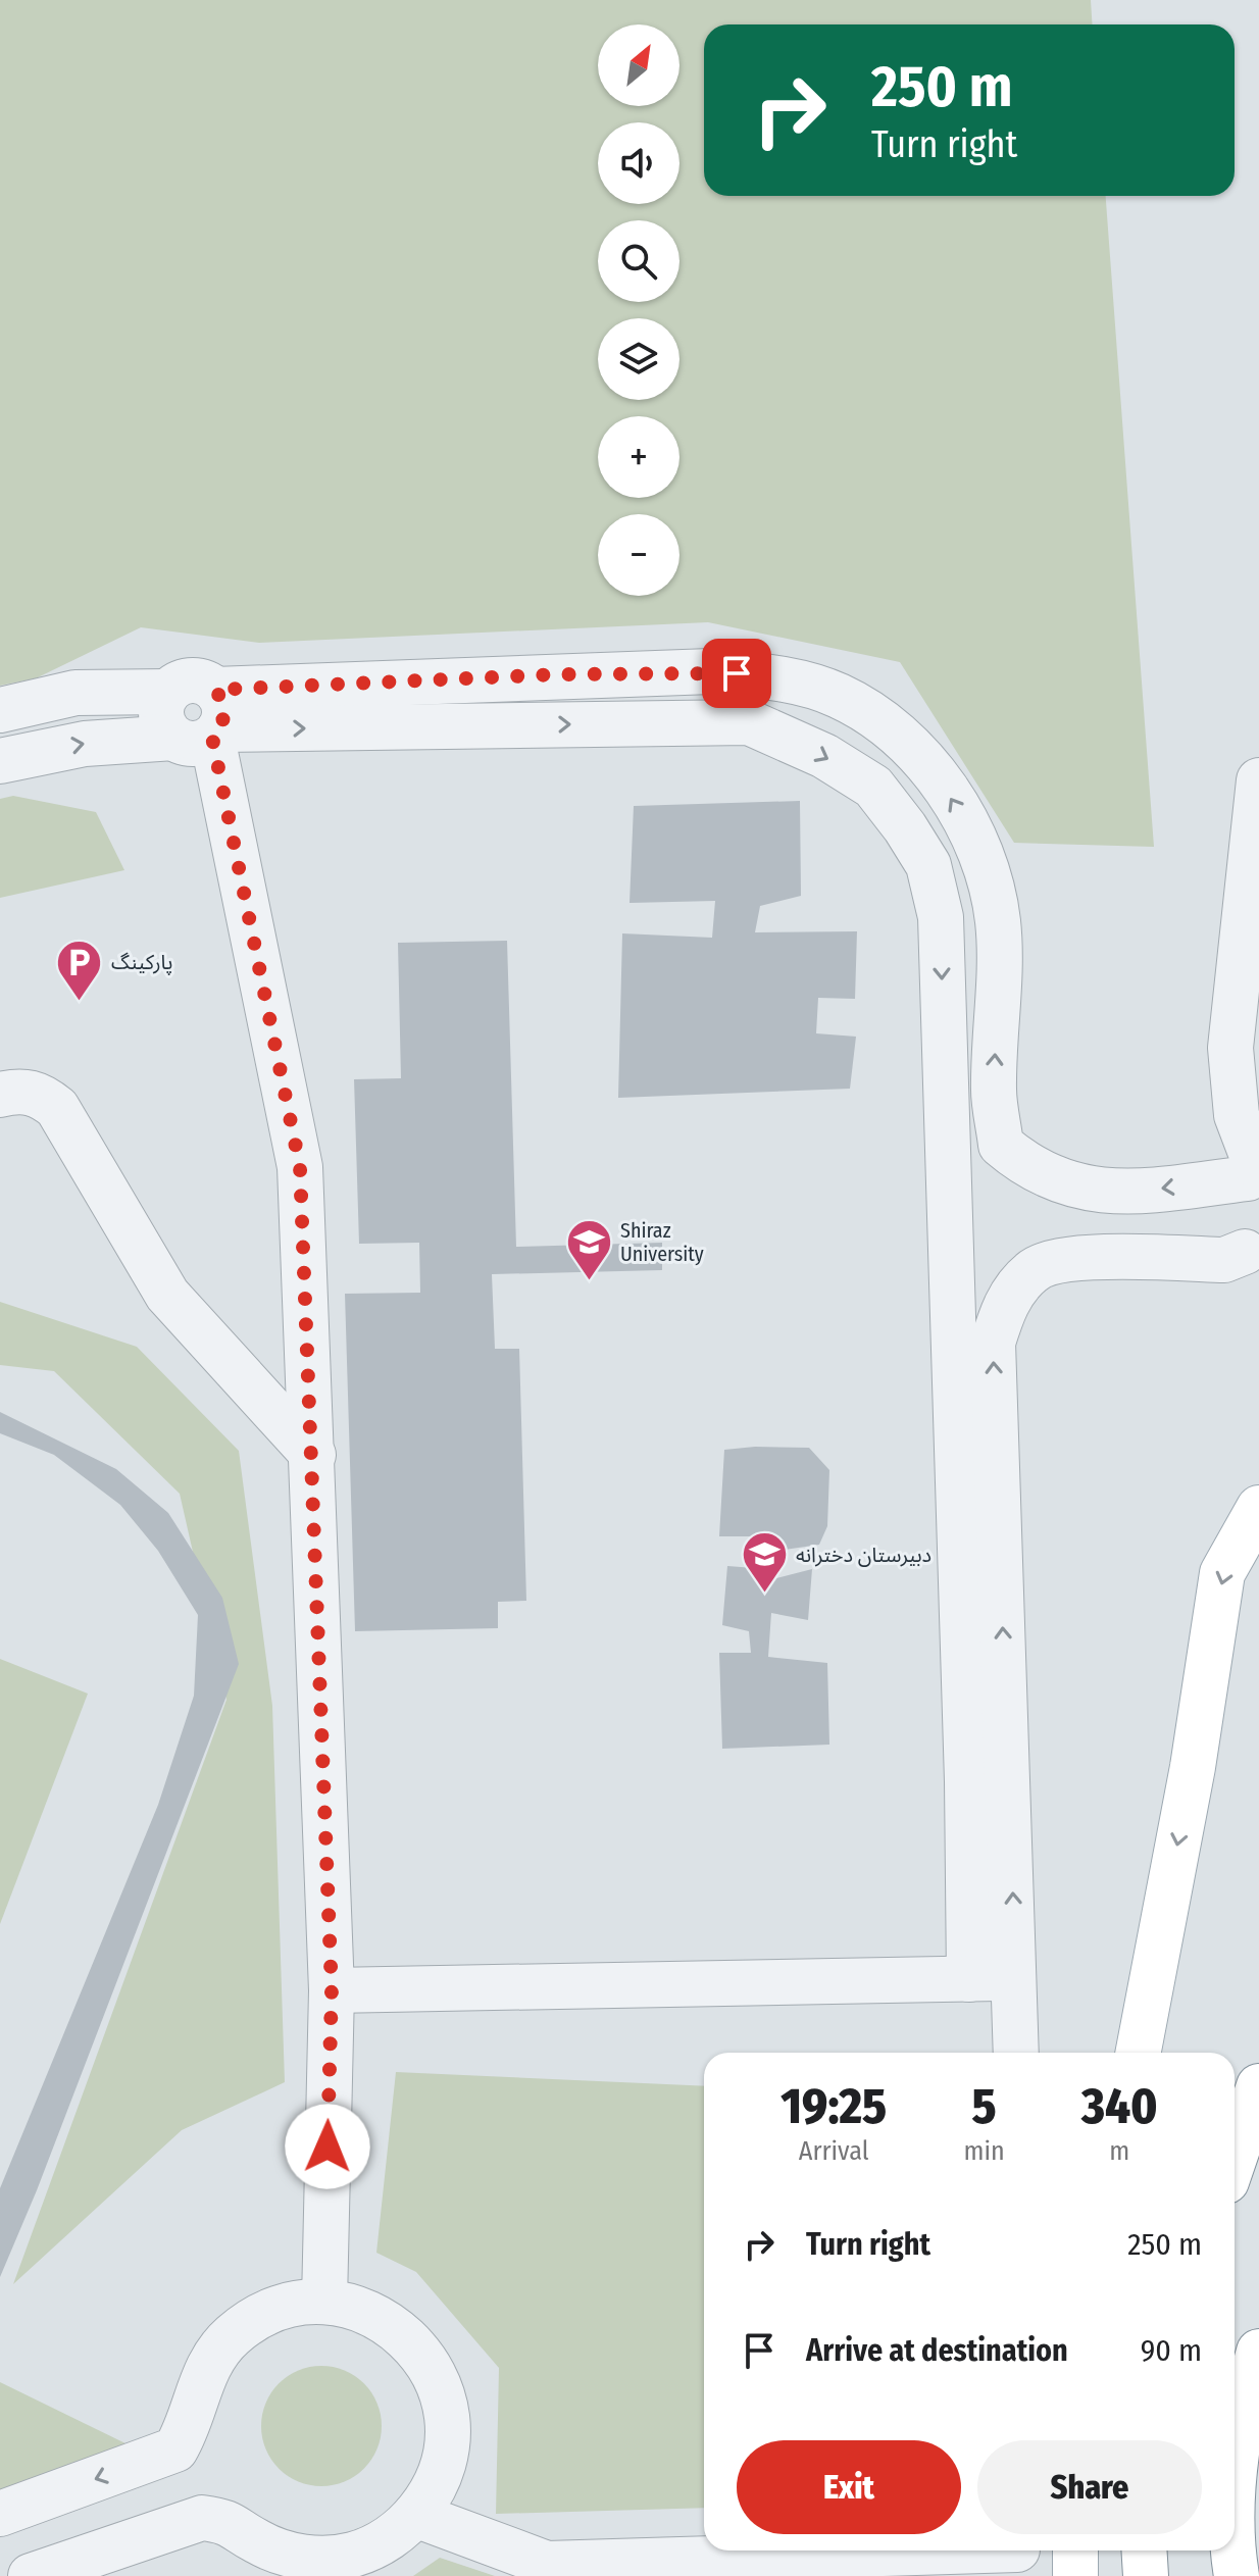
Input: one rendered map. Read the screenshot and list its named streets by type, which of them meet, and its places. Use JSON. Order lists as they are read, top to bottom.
{
  "places": {
    "parking": ["پارکینگ"],
    "school or university": ["Shiraz University", "دبیرستان دخترانه"]
  },
  "north": "top right",
  "page": {
    "map_buttons": ["+", "−"],
    "turn": ["250 m", "Turn right"],
    "eta": [
      "19:25",
      "Arrival",
      "5",
      "min",
      "340",
      "m"
    ],
    "list": [
      {
        "name": "Turn right",
        "value": "250 m"
      },
      {
        "name": "Arrive at destination",
        "value": "90 m"
      }
    ],
    "buttons": ["Exit", "Share"]
  }
}
